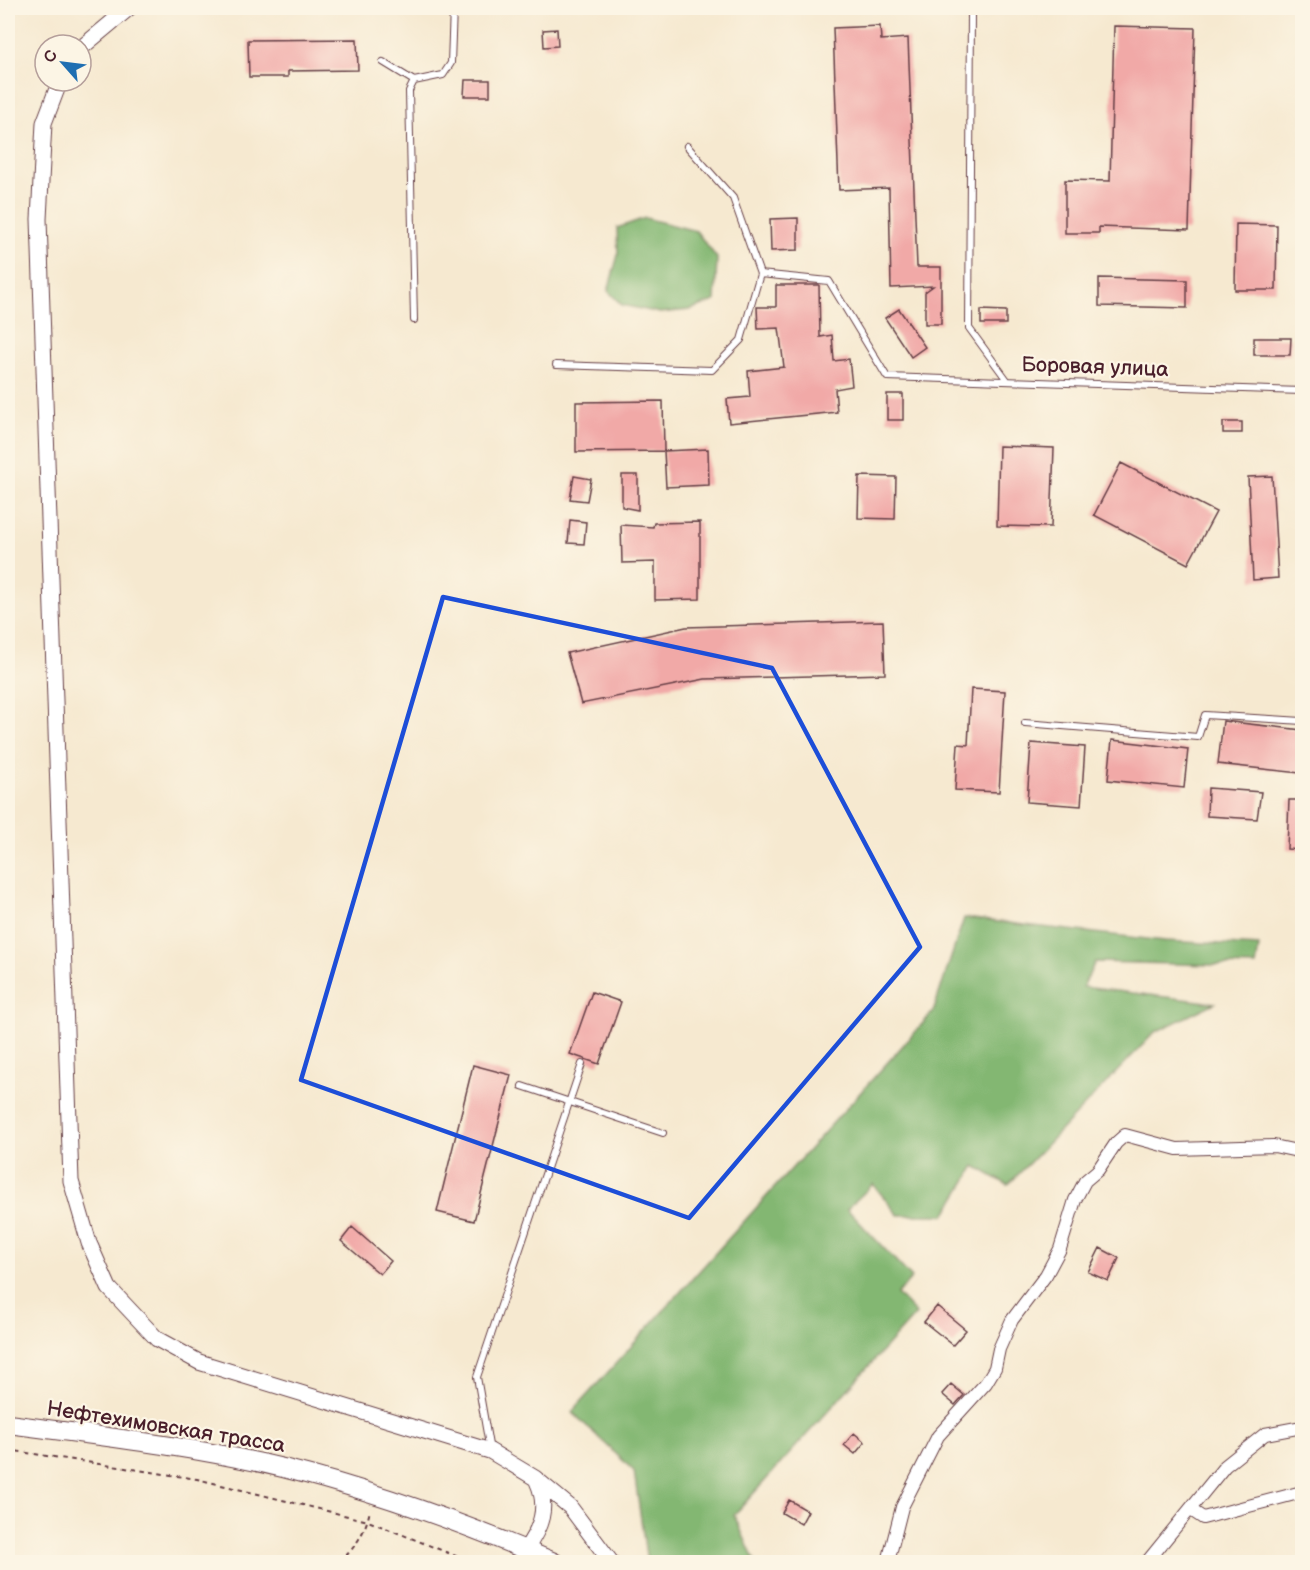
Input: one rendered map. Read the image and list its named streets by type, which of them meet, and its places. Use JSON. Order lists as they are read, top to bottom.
{
  "streets": {
    "main road": ["Нефтехимовская трасса"],
    "lane": ["Боровая улица"]
  },
  "north": "top left"
}
